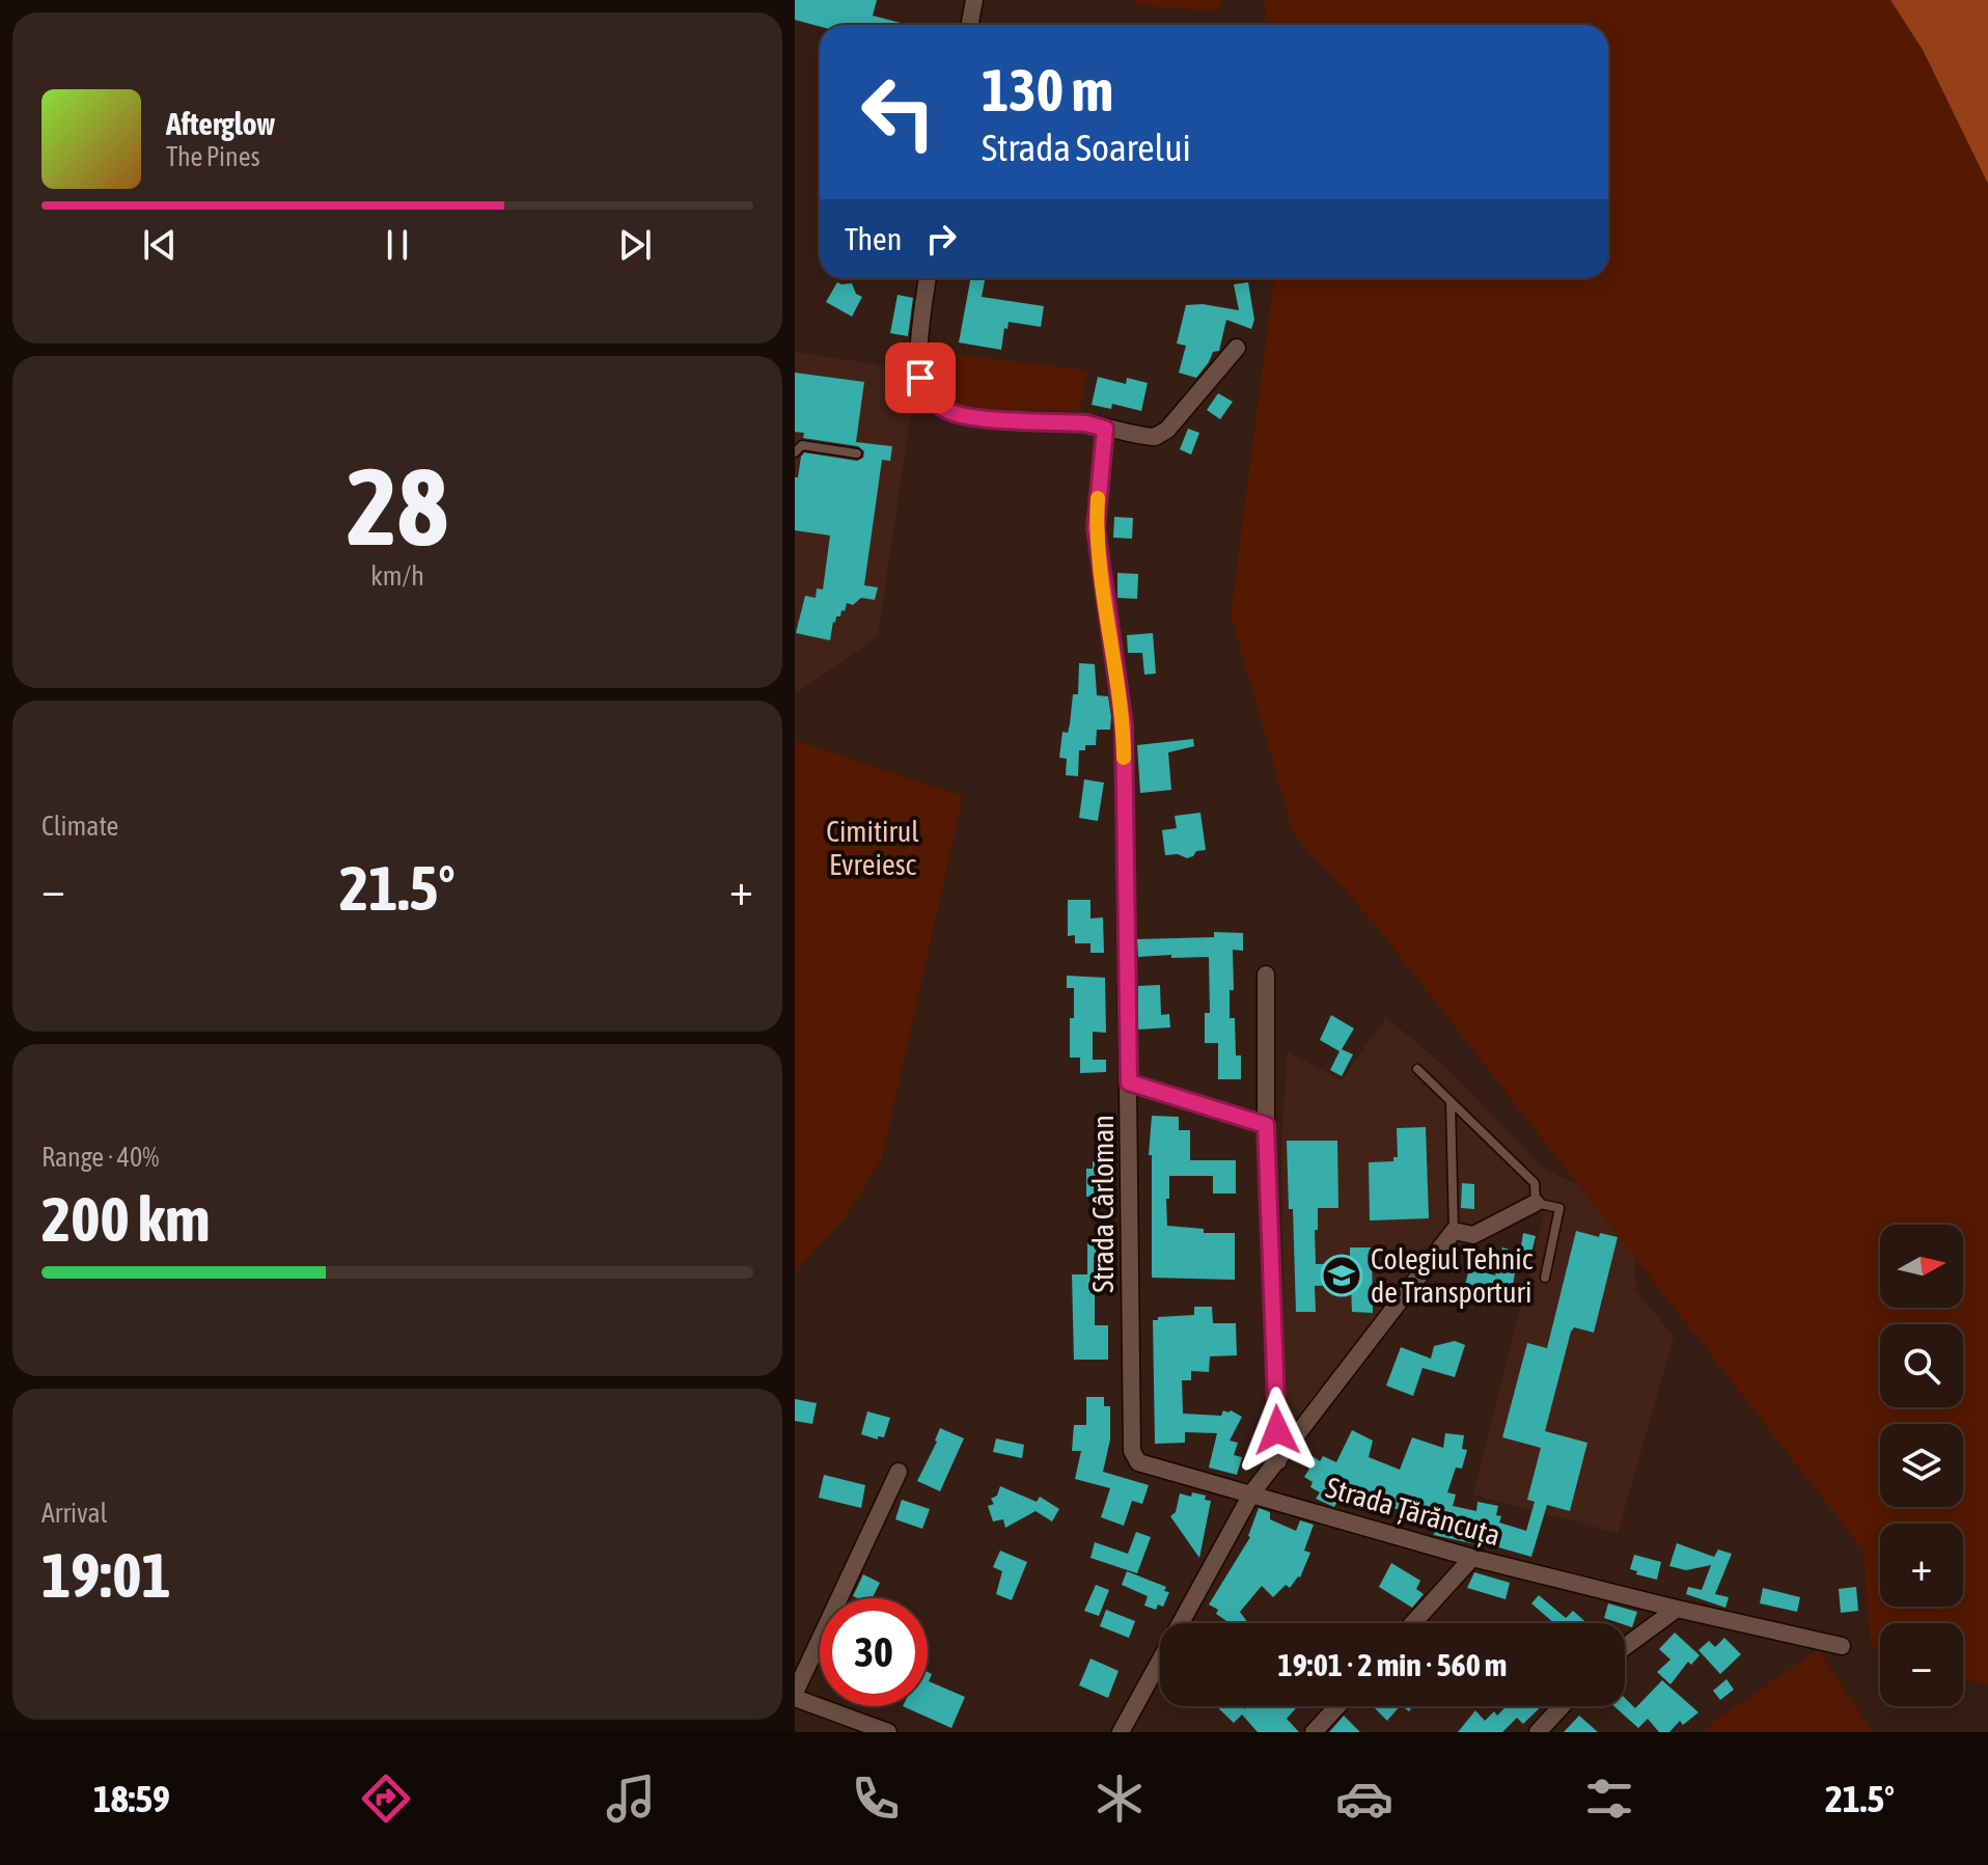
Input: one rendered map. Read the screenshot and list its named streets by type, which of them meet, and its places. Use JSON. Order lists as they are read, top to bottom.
{
  "streets": {
    "street": ["Strada Cârloman", "Strada Țărăncuța"]
  },
  "crossings": [
    ["Strada Cârloman", "Strada Țărăncuța"]
  ],
  "parks": ["Cimitirul Evreiesc"],
  "places": {
    "school or university": ["Colegiul Tehnic de Transporturi"]
  },
  "north": "right",
  "page": {
    "turn": ["130 m", "Strada Soarelui"],
    "song": ["Afterglow", "The Pines"],
    "then": "Then",
    "tile": [
      ["28", "km/h"],
      "Climate",
      ["Range · 40%", "200 km"],
      ["Arrival", "19:01"]
    ],
    "heat": ["−", "21.5°", "+"],
    "map_buttons": ["+", "−"],
    "limit": "30",
    "trip": "19:01 · 2 min · 560 m",
    "tabs": ["18:59", "21.5°"]
  }
}
